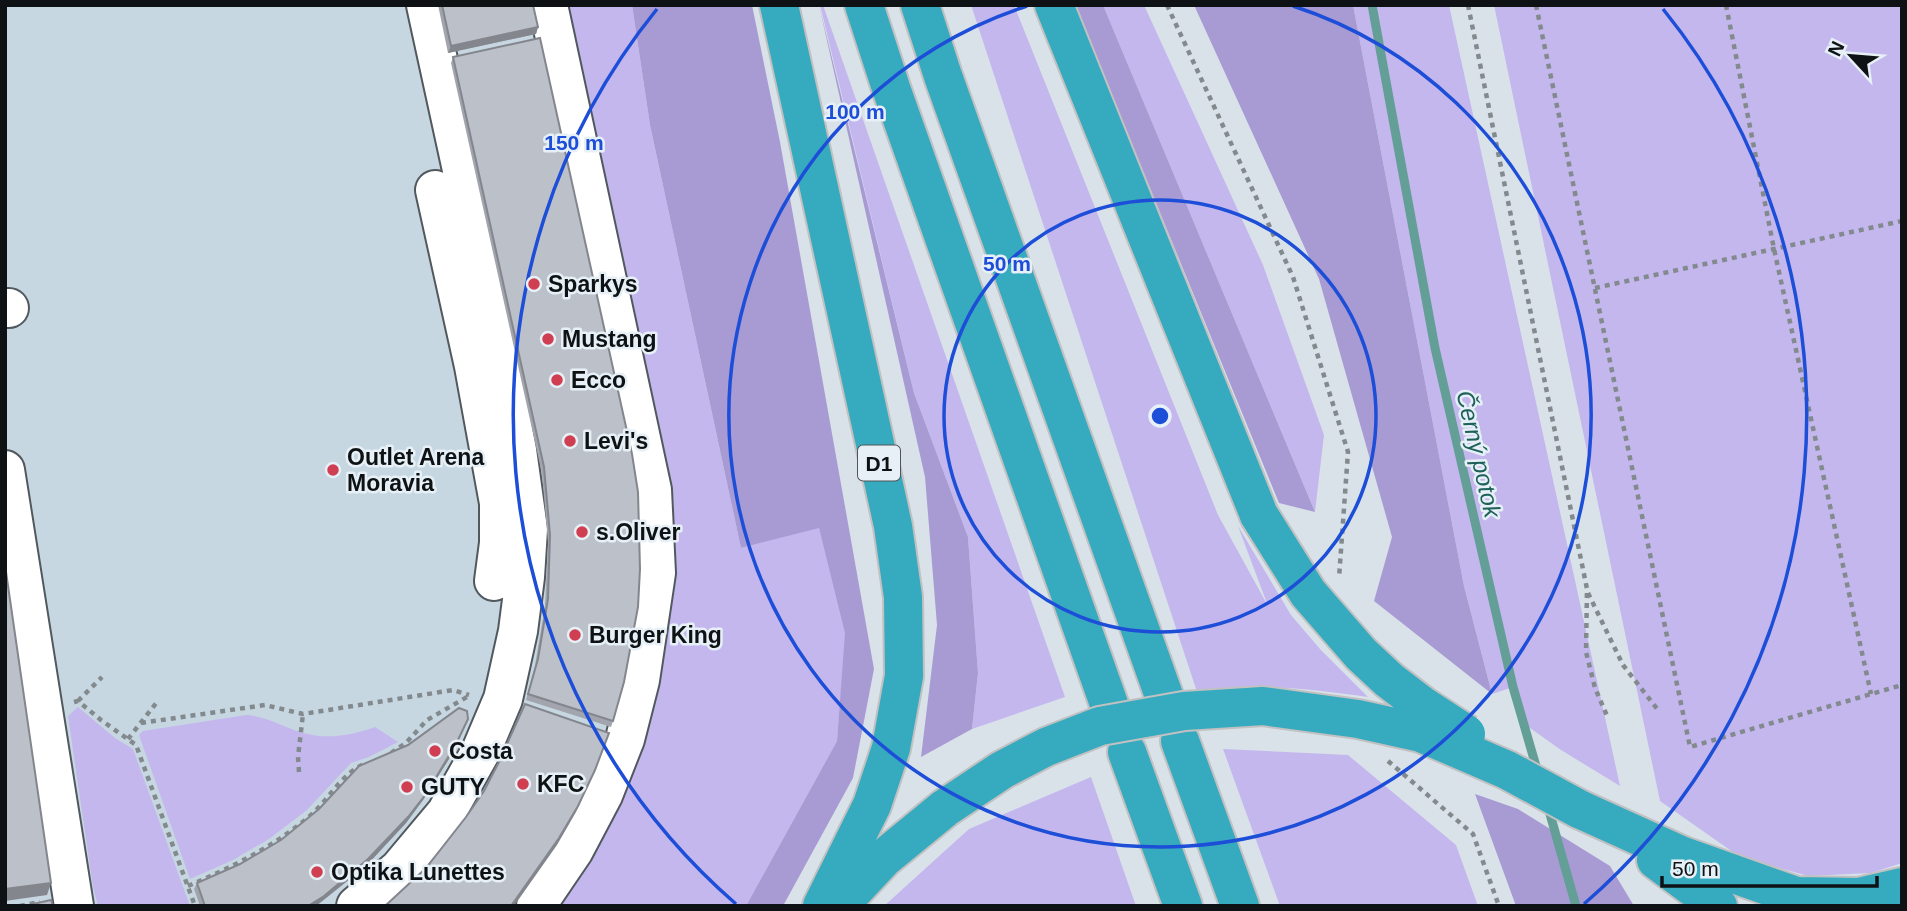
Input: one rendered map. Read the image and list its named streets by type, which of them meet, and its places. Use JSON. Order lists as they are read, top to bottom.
{
  "streets": {
    "highway": ["D1"]
  },
  "water": ["Černý potok"],
  "places": [
    "Sparkys",
    "Mustang",
    "Ecco",
    "Levi's",
    "Outlet Arena Moravia",
    "s.Oliver",
    "Burger King",
    "Costa",
    "KFC",
    "GUTY",
    "Optika Lunettes"
  ],
  "scale_bar": "50 m",
  "north": "top left",
  "rings": ["100 m", "150 m", "50 m"]
}
